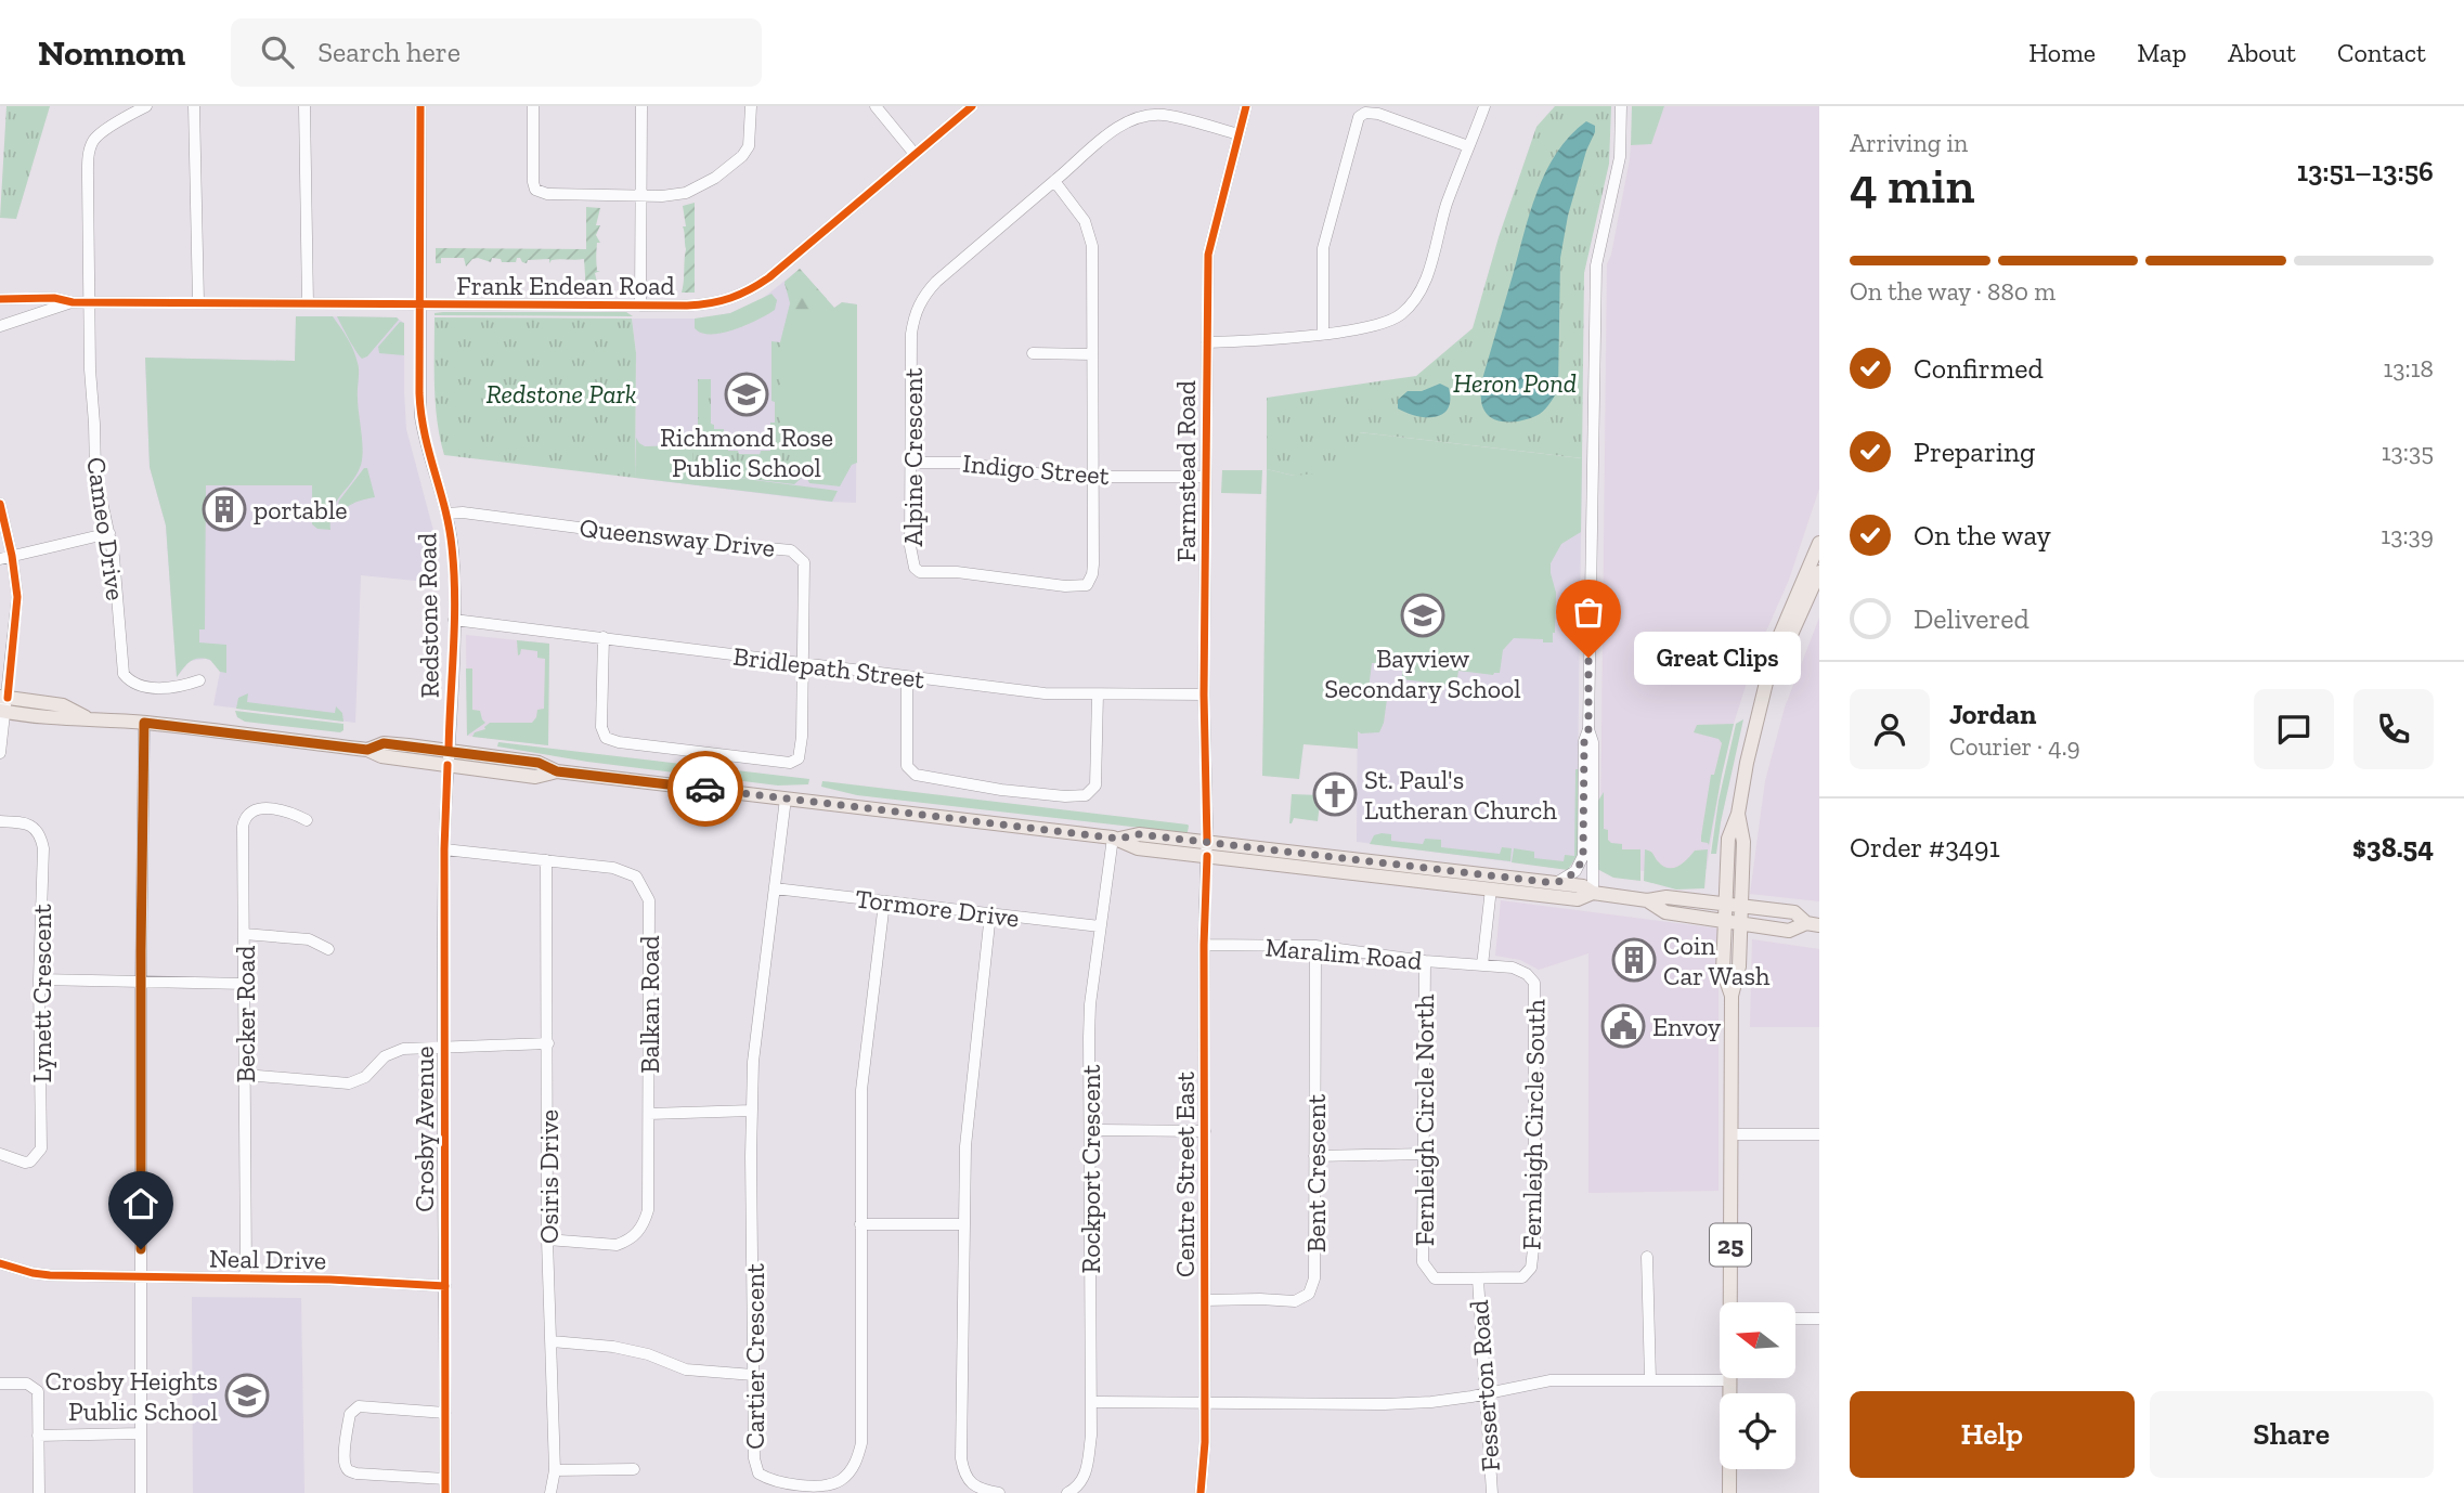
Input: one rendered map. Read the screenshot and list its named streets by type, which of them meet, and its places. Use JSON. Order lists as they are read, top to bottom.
{
  "streets": {
    "main road": ["25"],
    "street": [
      "Frank Endean Road",
      "Alpine Crescent",
      "Indigo Street",
      "Farmstead Road",
      "Cameo Drive",
      "Queensway Drive",
      "Redstone Road",
      "Bridlepath Street",
      "Tormore Drive",
      "Maralim Road",
      "Lynett Crescent",
      "Balkan Road",
      "Becker Road",
      "Fernleigh Circle North",
      "Fernleigh Circle South",
      "Crosby Avenue",
      "Rockport Crescent",
      "Bent Crescent",
      "Centre Street East",
      "Osiris Drive",
      "Neal Drive",
      "Cartier Crescent",
      "Fesserton Road"
    ]
  },
  "crossings": [
    ["Frank Endean Road", "Cameo Drive"],
    ["Frank Endean Road", "Redstone Road"],
    ["Alpine Crescent", "Indigo Street"],
    ["Alpine Crescent", "Farmstead Road"],
    ["Indigo Street", "Farmstead Road"],
    ["Farmstead Road", "Bridlepath Street"],
    ["Farmstead Road", "Centre Street East"],
    ["Queensway Drive", "Redstone Road"],
    ["Queensway Drive", "Bridlepath Street"],
    ["Redstone Road", "Bridlepath Street"],
    ["Redstone Road", "Crosby Avenue"],
    ["Tormore Drive", "Rockport Crescent"],
    ["Tormore Drive", "Cartier Crescent"],
    ["Maralim Road", "Fernleigh Circle North"],
    ["Maralim Road", "Fernleigh Circle South"],
    ["Maralim Road", "Bent Crescent"],
    ["Maralim Road", "Centre Street East"],
    ["Balkan Road", "Crosby Avenue"],
    ["Balkan Road", "Osiris Drive"],
    ["Becker Road", "Neal Drive"],
    ["Fernleigh Circle North", "Fernleigh Circle South"],
    ["Fernleigh Circle North", "Fesserton Road"],
    ["Fernleigh Circle South", "Fesserton Road"],
    ["Crosby Avenue", "Neal Drive"],
    ["Bent Crescent", "Centre Street East"]
  ],
  "parks": ["Heron Pond", "Redstone Park"],
  "places": {
    "school or university": ["Richmond Rose Public School", "Bayview Secondary School", "Crosby Heights Public School"],
    "building": ["portable", "Coin Car Wash"],
    "other": ["Great Clips"],
    "church": ["St. Paul's Lutheran Church"],
    "public building": ["Envoy"]
  },
  "north": "left",
  "page": {
    "header": "Nomnom",
    "search": "Search here",
    "nav": [
      "Home",
      "Map",
      "About",
      "Contact"
    ],
    "heading": ["4 min", "Arriving in", "13:51–13:56"],
    "panel": [
      "Jordan",
      "Courier · 4.9",
      "Order #3491",
      "$38.54"
    ],
    "bar": "On the way · 880 m",
    "list": [
      ["Confirmed", "13:18"],
      ["Preparing", "13:35"],
      ["On the way", "13:39"],
      "Delivered"
    ],
    "bubble": "Great Clips",
    "buttons": ["Help", "Share"]
  }
}
